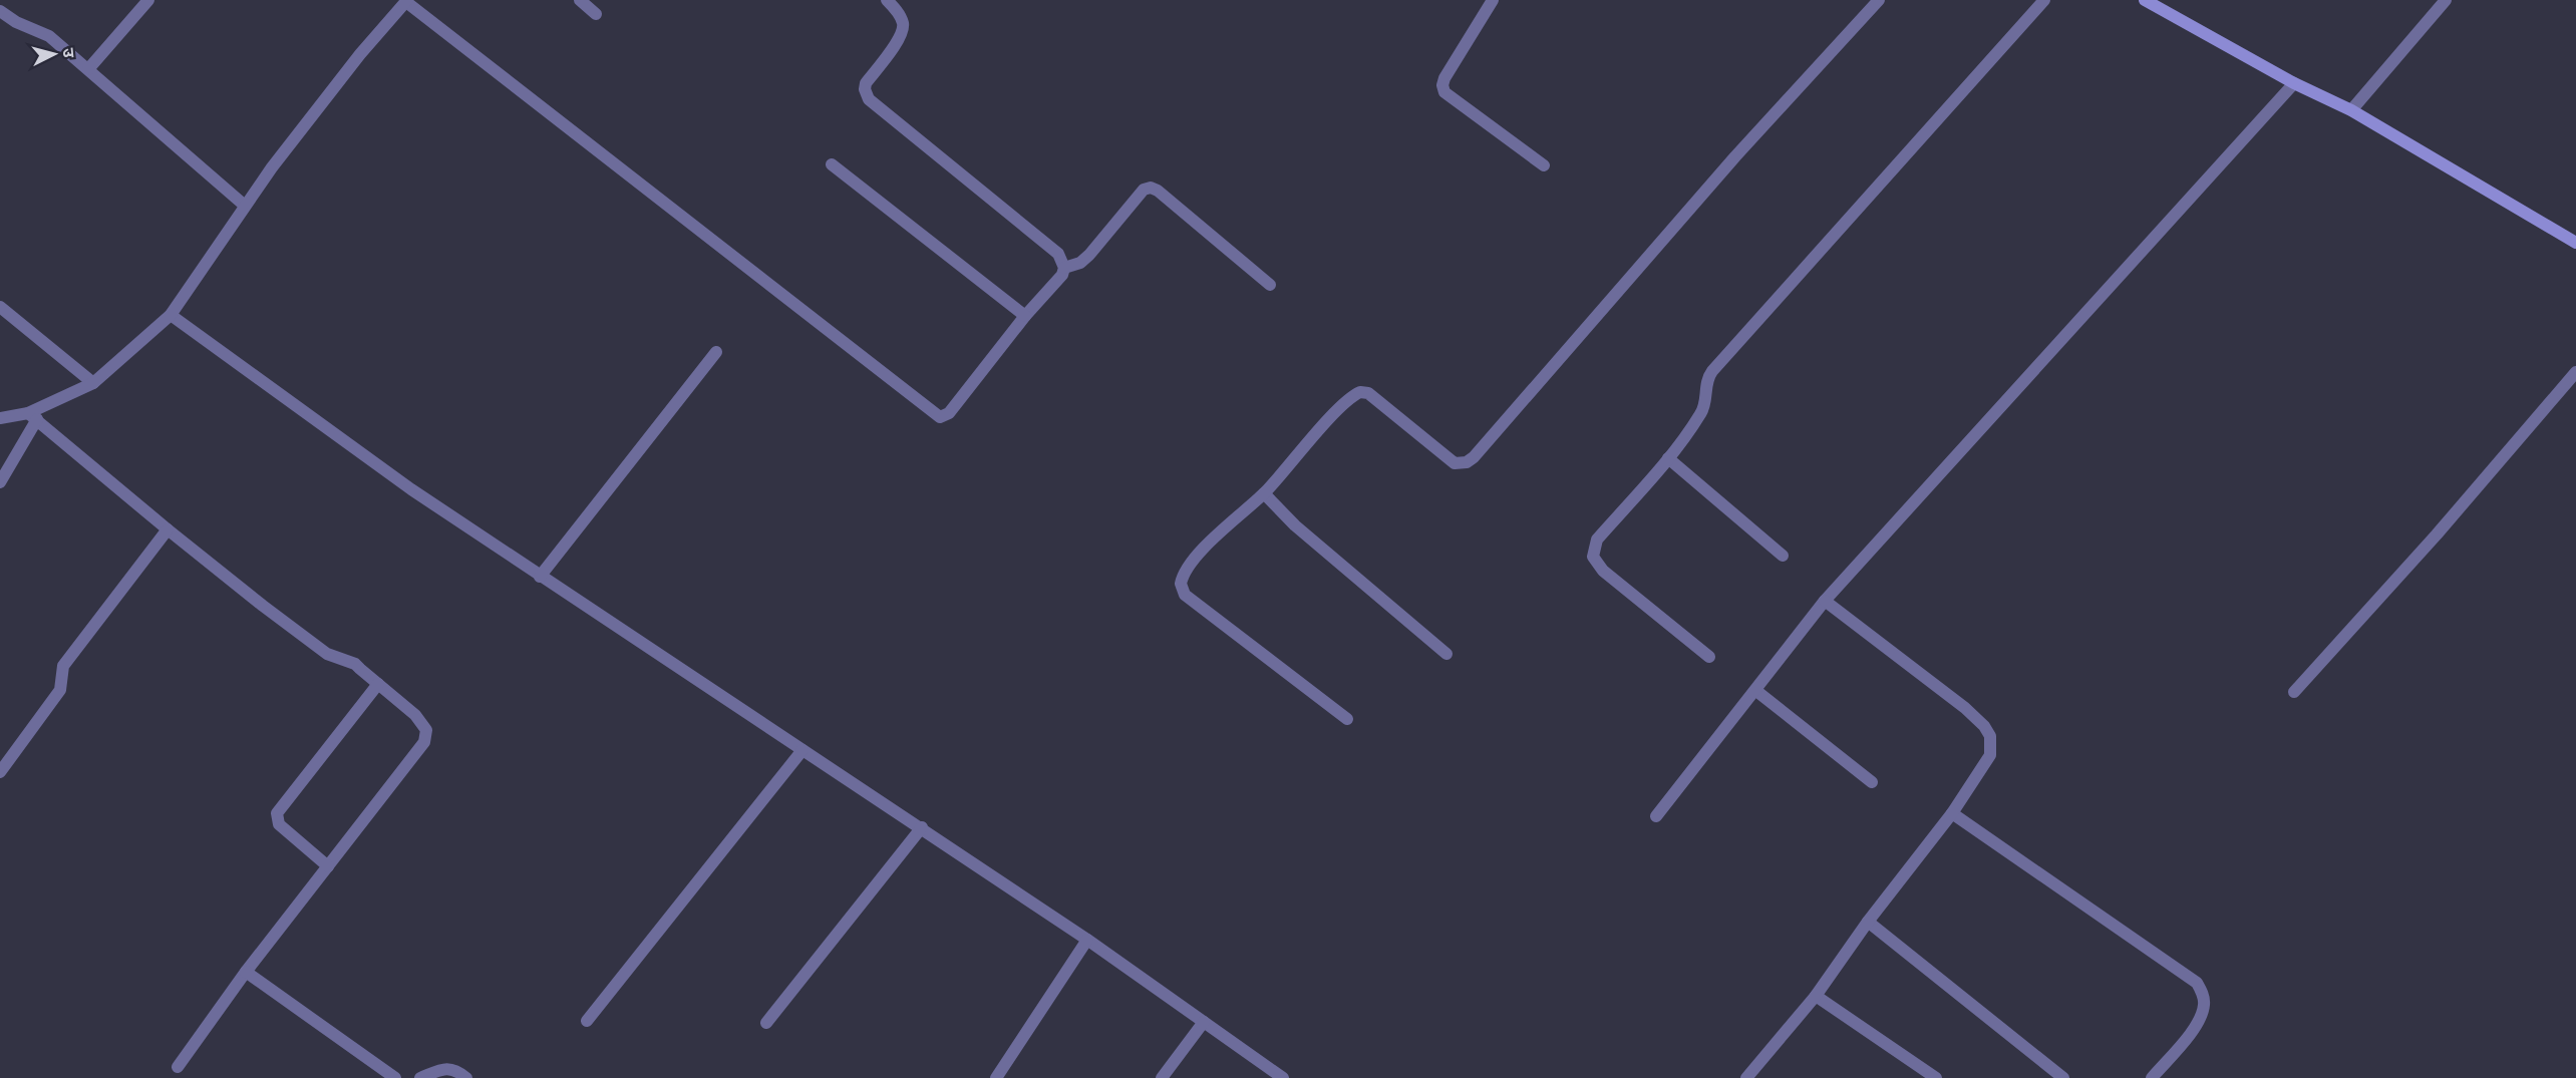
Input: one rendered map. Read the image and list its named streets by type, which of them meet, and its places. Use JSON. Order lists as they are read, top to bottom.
{
  "north": "right"
}
